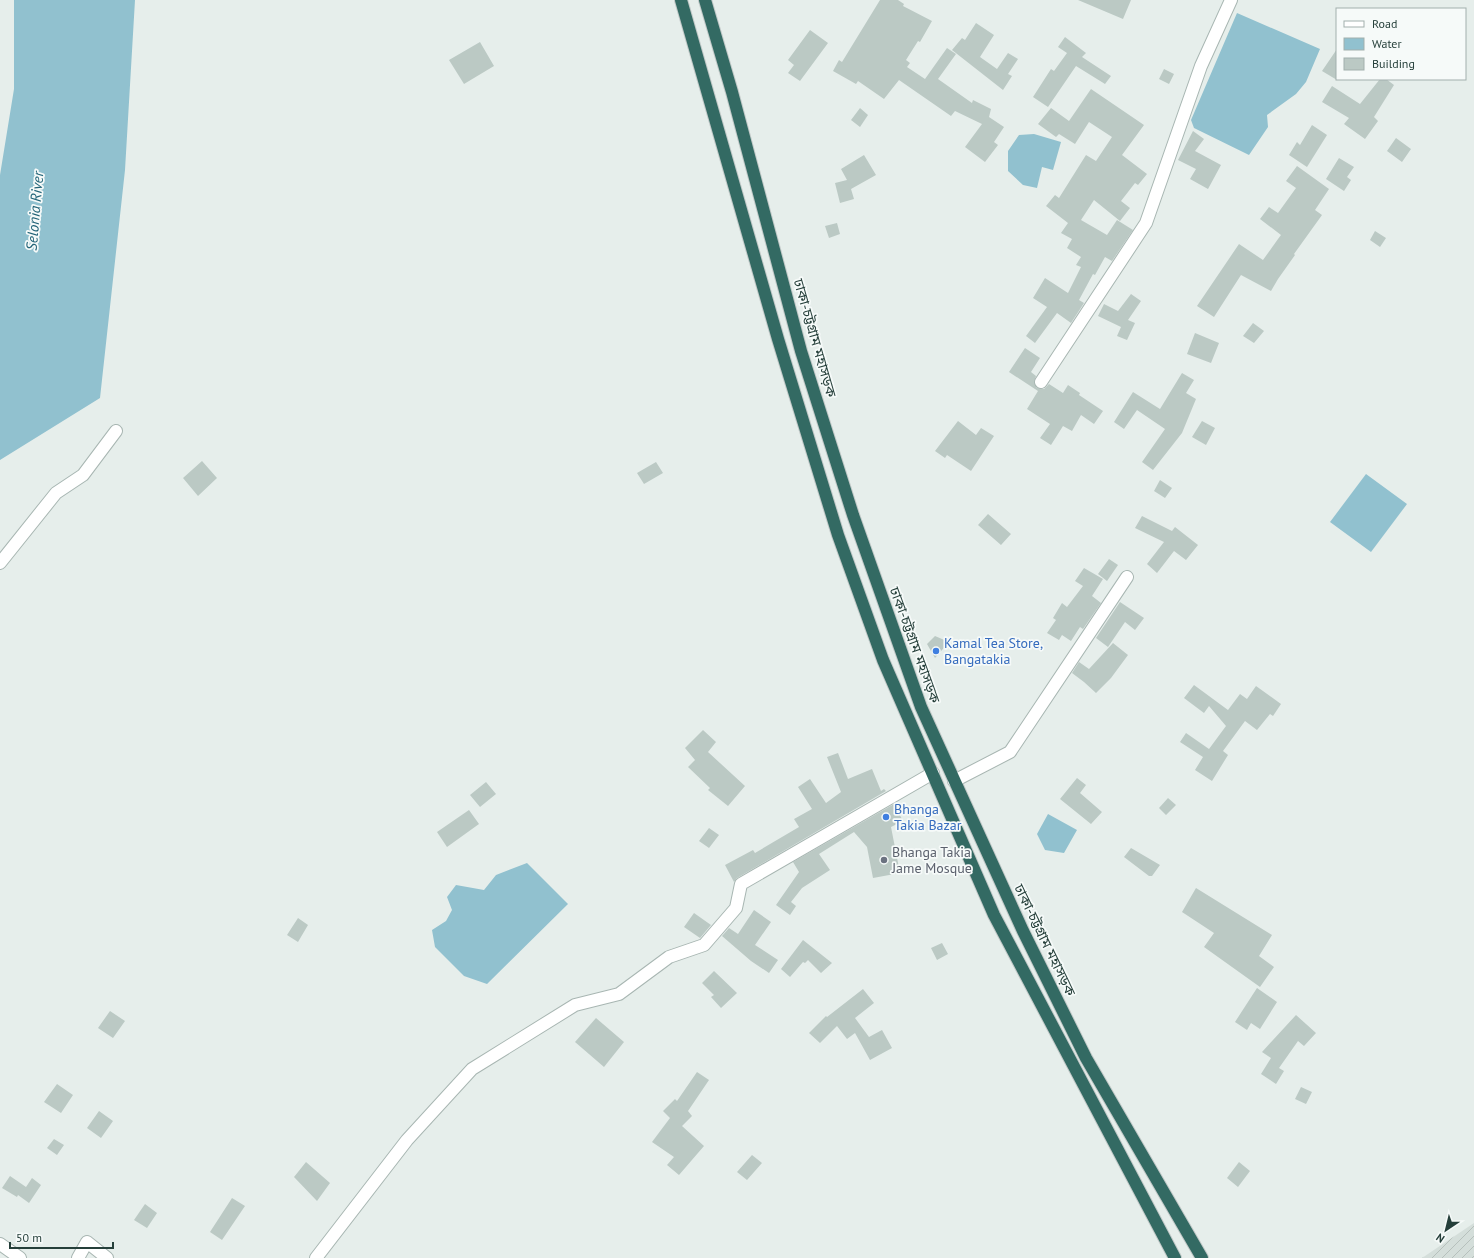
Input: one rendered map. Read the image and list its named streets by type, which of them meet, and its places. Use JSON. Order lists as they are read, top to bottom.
{
  "streets": {
    "highway": ["ঢাকা-চট্টগ্রাম মহাসড়ক"]
  },
  "water": ["Selonia River"],
  "places": ["Kamal Tea Store, Bangatakia", "Bhanga Takia Bazar", "Bhanga Takia Jame Mosque"],
  "legend": ["Road", "Water", "Building"],
  "scale_bar": "50 m",
  "north": "bottom left"
}
